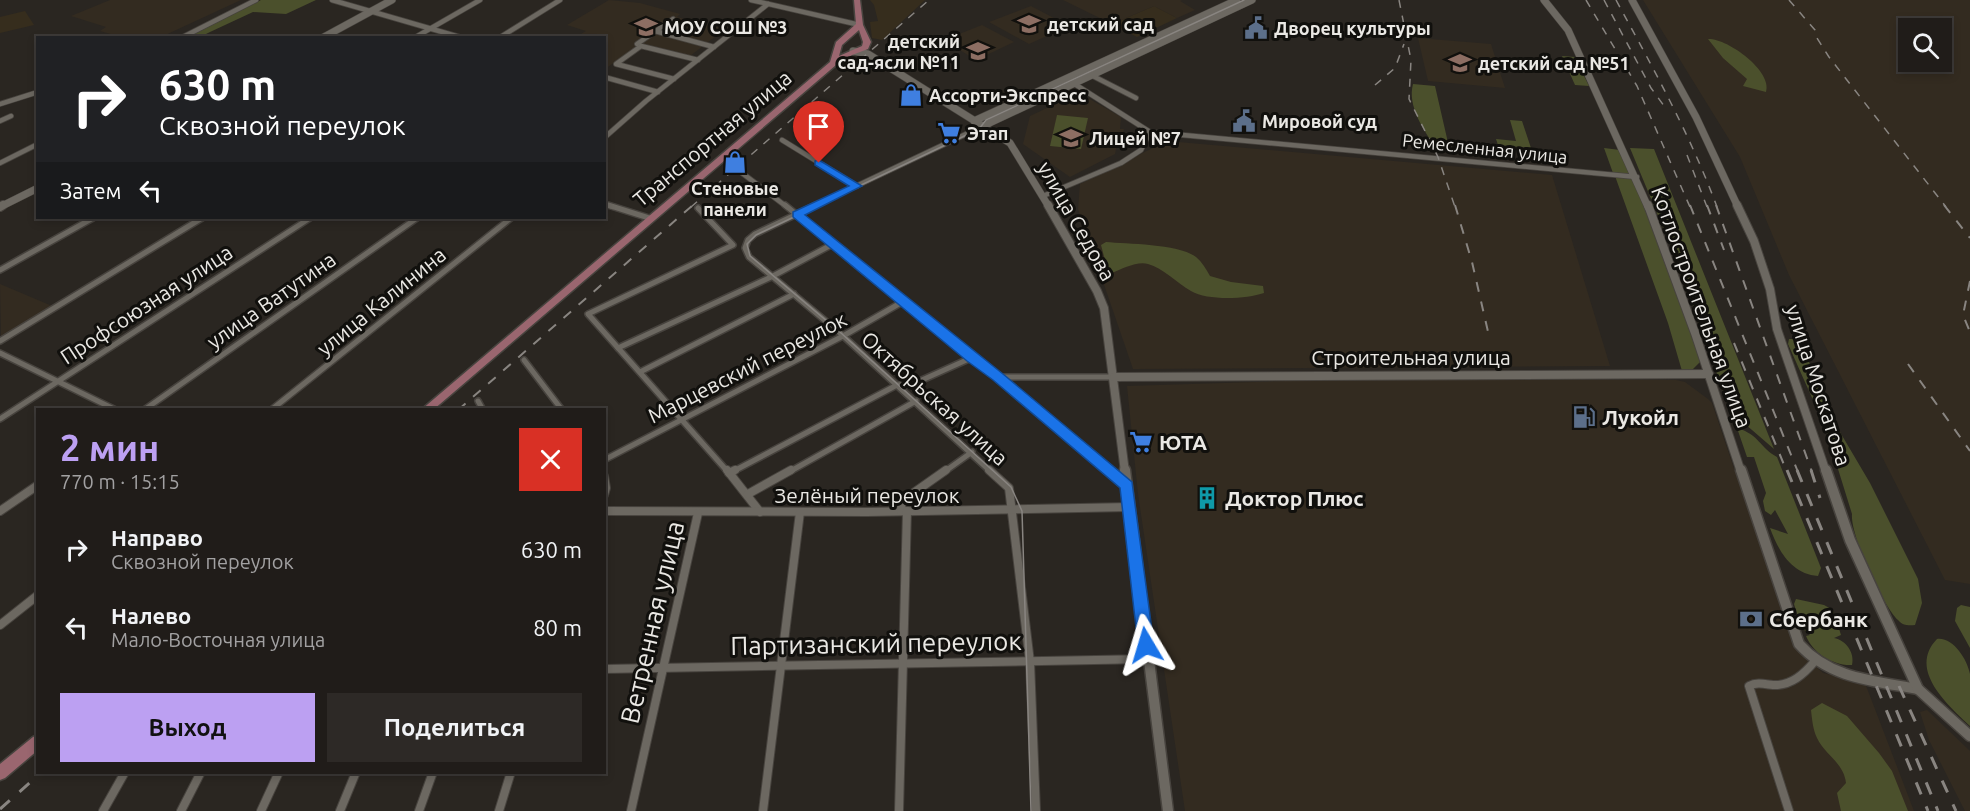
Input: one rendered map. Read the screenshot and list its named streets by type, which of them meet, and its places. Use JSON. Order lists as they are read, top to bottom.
{
  "streets": {
    "main road": [
      "Транспортная улица",
      "улица Седова",
      "Котлостроительная улица",
      "Строительная улица",
      "улица Москатова"
    ],
    "street": [
      "Ремесленная улица",
      "улица Ватутина",
      "улица Калинина",
      "Профсоюзная улица",
      "Марцевский переулок",
      "Октябрьская улица",
      "Зелёный переулок",
      "Ветренная улица",
      "Партизанский переулок"
    ]
  },
  "crossings": [
    ["Транспортная улица", "улица Седова"],
    ["Ремесленная улица", "Котлостроительная улица"],
    ["улица Седова", "Строительная улица"],
    ["улица Седова", "Зелёный переулок"],
    ["улица Седова", "Партизанский переулок"],
    ["Котлостроительная улица", "Строительная улица"],
    ["Марцевский переулок", "Октябрьская улица"],
    ["Октябрьская улица", "Зелёный переулок"],
    ["Октябрьская улица", "Партизанский переулок"],
    ["Зелёный переулок", "Ветренная улица"],
    ["Ветренная улица", "Партизанский переулок"]
  ],
  "places": {
    "school or university": [
      "детский сад",
      "МОУ СОШ №3",
      "детский сад-ясли №11",
      "детский сад №51",
      "Лицей №7"
    ],
    "public building": ["Дворец культуры", "Мировой суд"],
    "shop": ["Ассорти-Экспресс", "Стеновые панели"],
    "supermarket": ["Этап", "ЮТА"],
    "fuel station": ["Лукойл"],
    "building": ["Доктор Плюс"],
    "bank": ["Сбербанк"]
  },
  "page": {
    "turn": ["630 m", "Сквозной переулок"],
    "then": "Затем",
    "heading": ["2 мин", "770 m · 15:15"],
    "list": [
      {
        "name": "Направо",
        "note": "Сквозной переулок",
        "value": "630 m"
      },
      {
        "name": "Налево",
        "note": "Мало-Восточная улица",
        "value": "80 m"
      }
    ],
    "buttons": ["Выход", "Поделиться"]
  }
}
